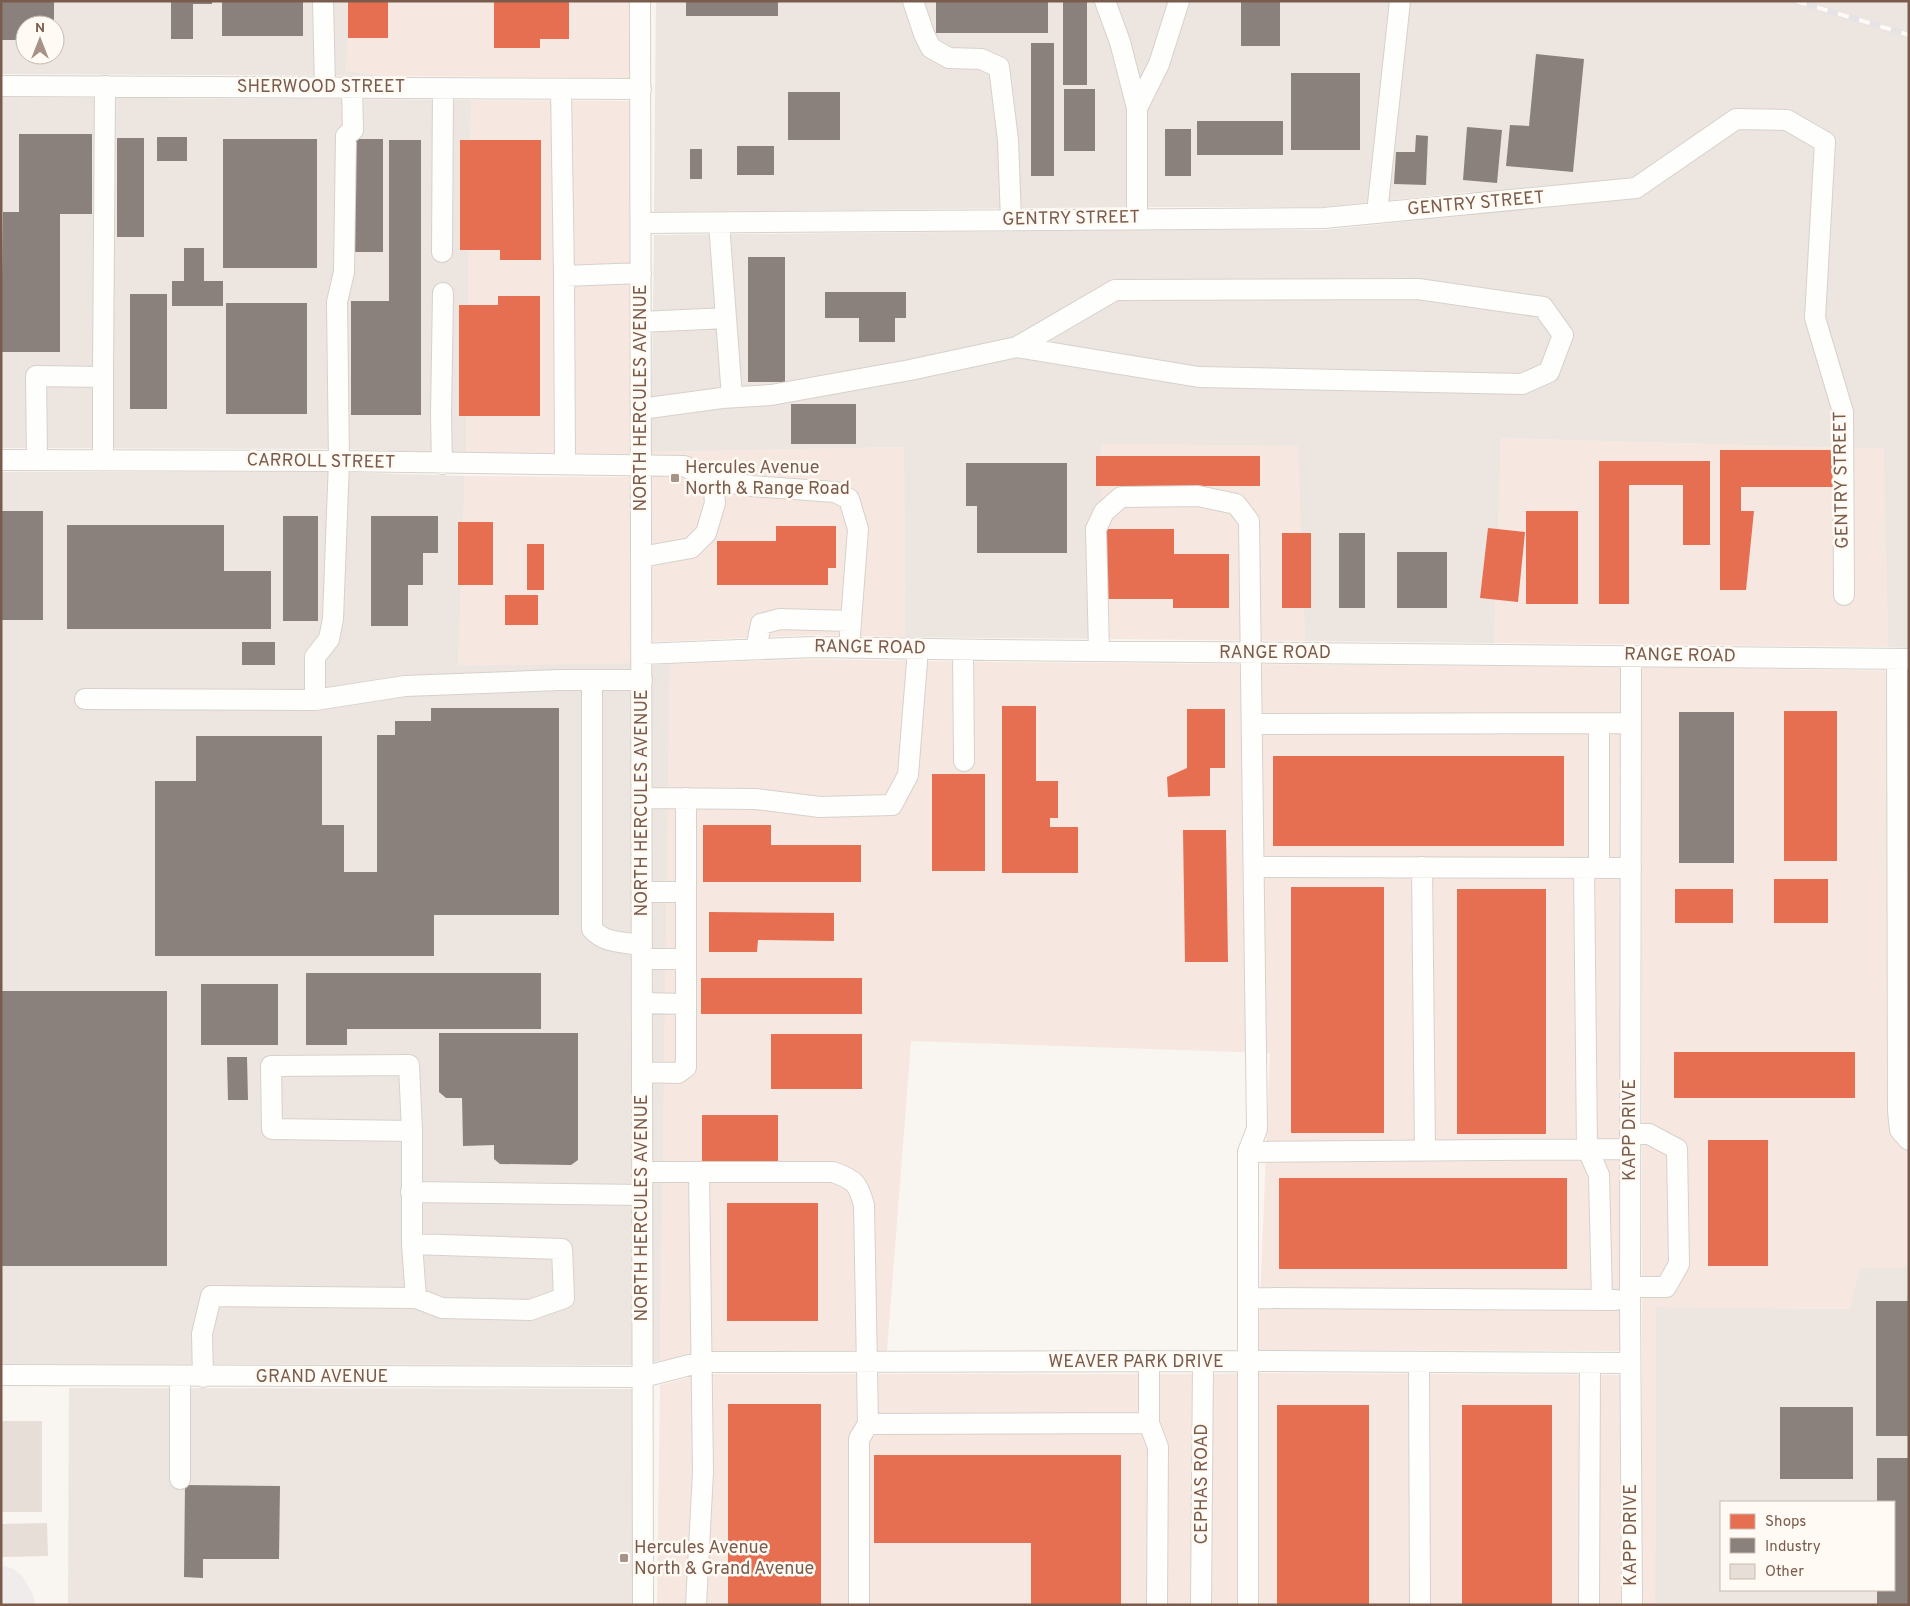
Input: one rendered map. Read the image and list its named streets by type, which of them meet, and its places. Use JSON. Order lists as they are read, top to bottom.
{
  "streets": {
    "street": [
      "SHERWOOD STREET",
      "GENTRY STREET",
      "NORTH HERCULES AVENUE",
      "CARROLL STREET",
      "RANGE ROAD",
      "KAPP DRIVE",
      "WEAVER PARK DRIVE",
      "GRAND AVENUE",
      "CEPHAS ROAD"
    ]
  },
  "crossings": [
    ["SHERWOOD STREET", "NORTH HERCULES AVENUE"],
    ["GENTRY STREET", "NORTH HERCULES AVENUE"],
    ["NORTH HERCULES AVENUE", "CARROLL STREET"],
    ["NORTH HERCULES AVENUE", "RANGE ROAD"],
    ["NORTH HERCULES AVENUE", "WEAVER PARK DRIVE"],
    ["NORTH HERCULES AVENUE", "GRAND AVENUE"],
    ["CARROLL STREET", "RANGE ROAD"],
    ["RANGE ROAD", "KAPP DRIVE"],
    ["KAPP DRIVE", "WEAVER PARK DRIVE"],
    ["WEAVER PARK DRIVE", "GRAND AVENUE"],
    ["WEAVER PARK DRIVE", "CEPHAS ROAD"]
  ],
  "places": {
    "transit": ["Hercules Avenue North & Range Road", "Hercules Avenue North & Grand Avenue"]
  },
  "legend": ["Shops", "Industry", "Other"],
  "north": "top"
}
